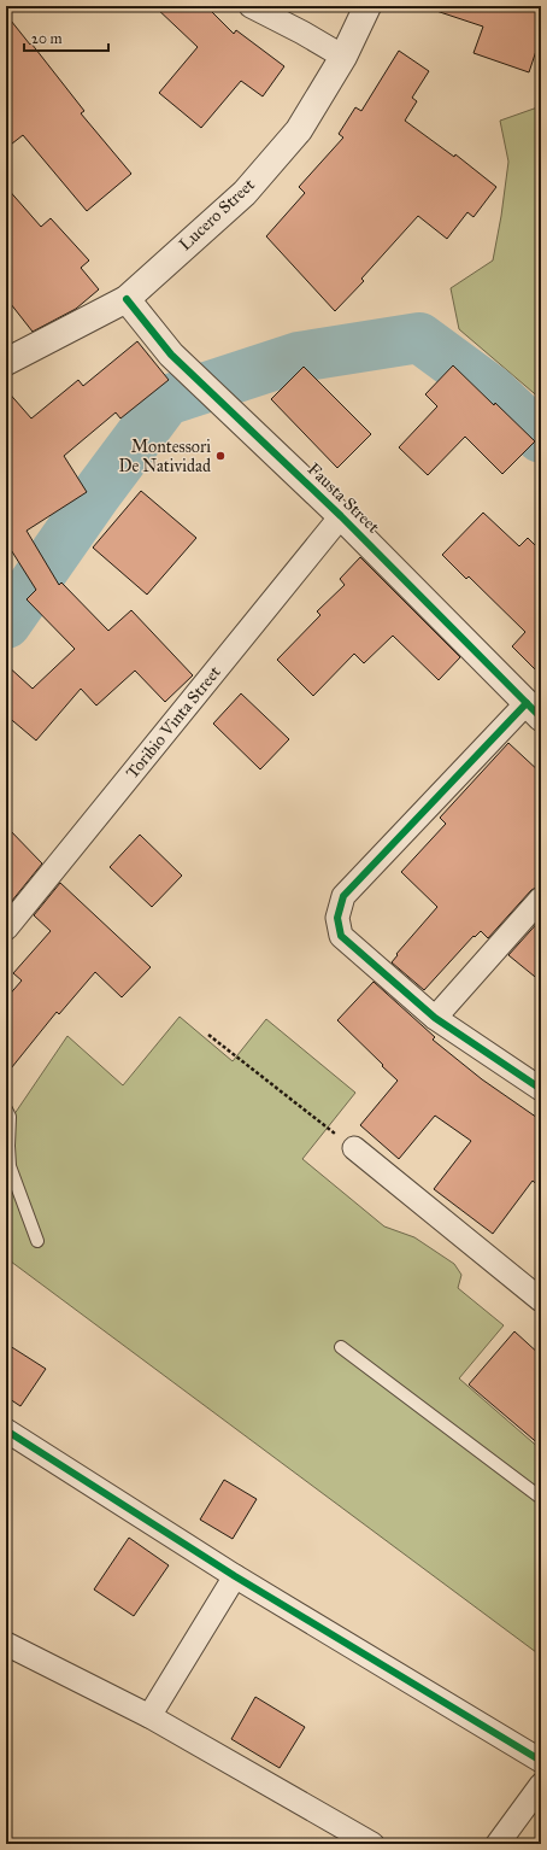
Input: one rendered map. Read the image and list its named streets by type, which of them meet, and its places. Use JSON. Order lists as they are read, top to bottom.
{
  "streets": {
    "street": ["Lucero Street", "Fausta Street", "Toribio Vinta Street"]
  },
  "crossings": [
    ["Lucero Street", "Fausta Street"],
    ["Fausta Street", "Toribio Vinta Street"]
  ],
  "places": ["Montessori De Natividad"],
  "scale_bar": "20 m"
}
